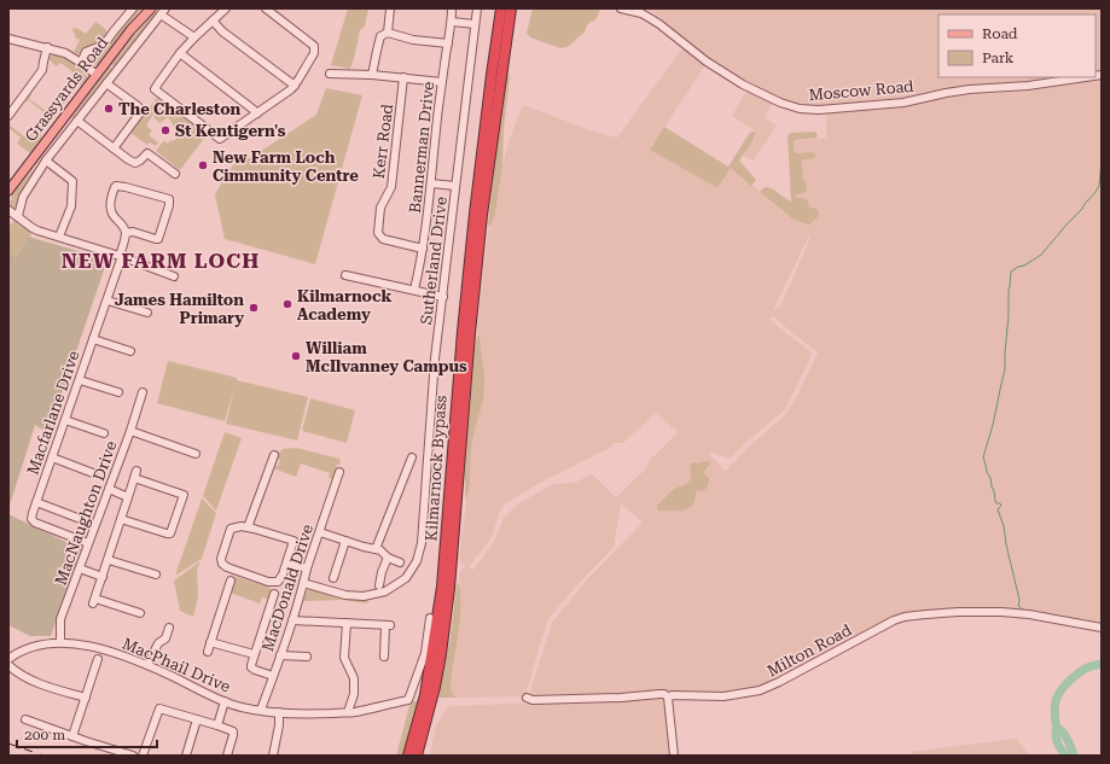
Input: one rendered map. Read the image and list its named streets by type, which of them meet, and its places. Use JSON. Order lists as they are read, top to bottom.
{
  "streets": {
    "highway": ["Kilmarnock Bypass"],
    "main road": ["Grassyards Road"],
    "street": [
      "Moscow Road",
      "Kerr Road",
      "Bannerman Drive",
      "Sutherland Drive",
      "Macfarlane Drive",
      "MacNaughton Drive",
      "MacDonald Drive",
      "Milton Road",
      "MacPhail Drive"
    ]
  },
  "crossings": [
    ["Kerr Road", "Bannerman Drive"],
    ["Sutherland Drive", "MacDonald Drive"],
    ["Macfarlane Drive", "MacNaughton Drive"],
    ["MacNaughton Drive", "MacPhail Drive"],
    ["MacDonald Drive", "MacPhail Drive"]
  ],
  "districts": ["NEW FARM LOCH"],
  "places": [
    "The Charleston",
    "St Kentigern's",
    "New Farm Loch Cimmunity Centre",
    "Kilmarnock Academy",
    "James Hamilton Primary",
    "William McIlvanney Campus"
  ],
  "legend": ["Road", "Park"],
  "scale_bar": "200 m"
}
